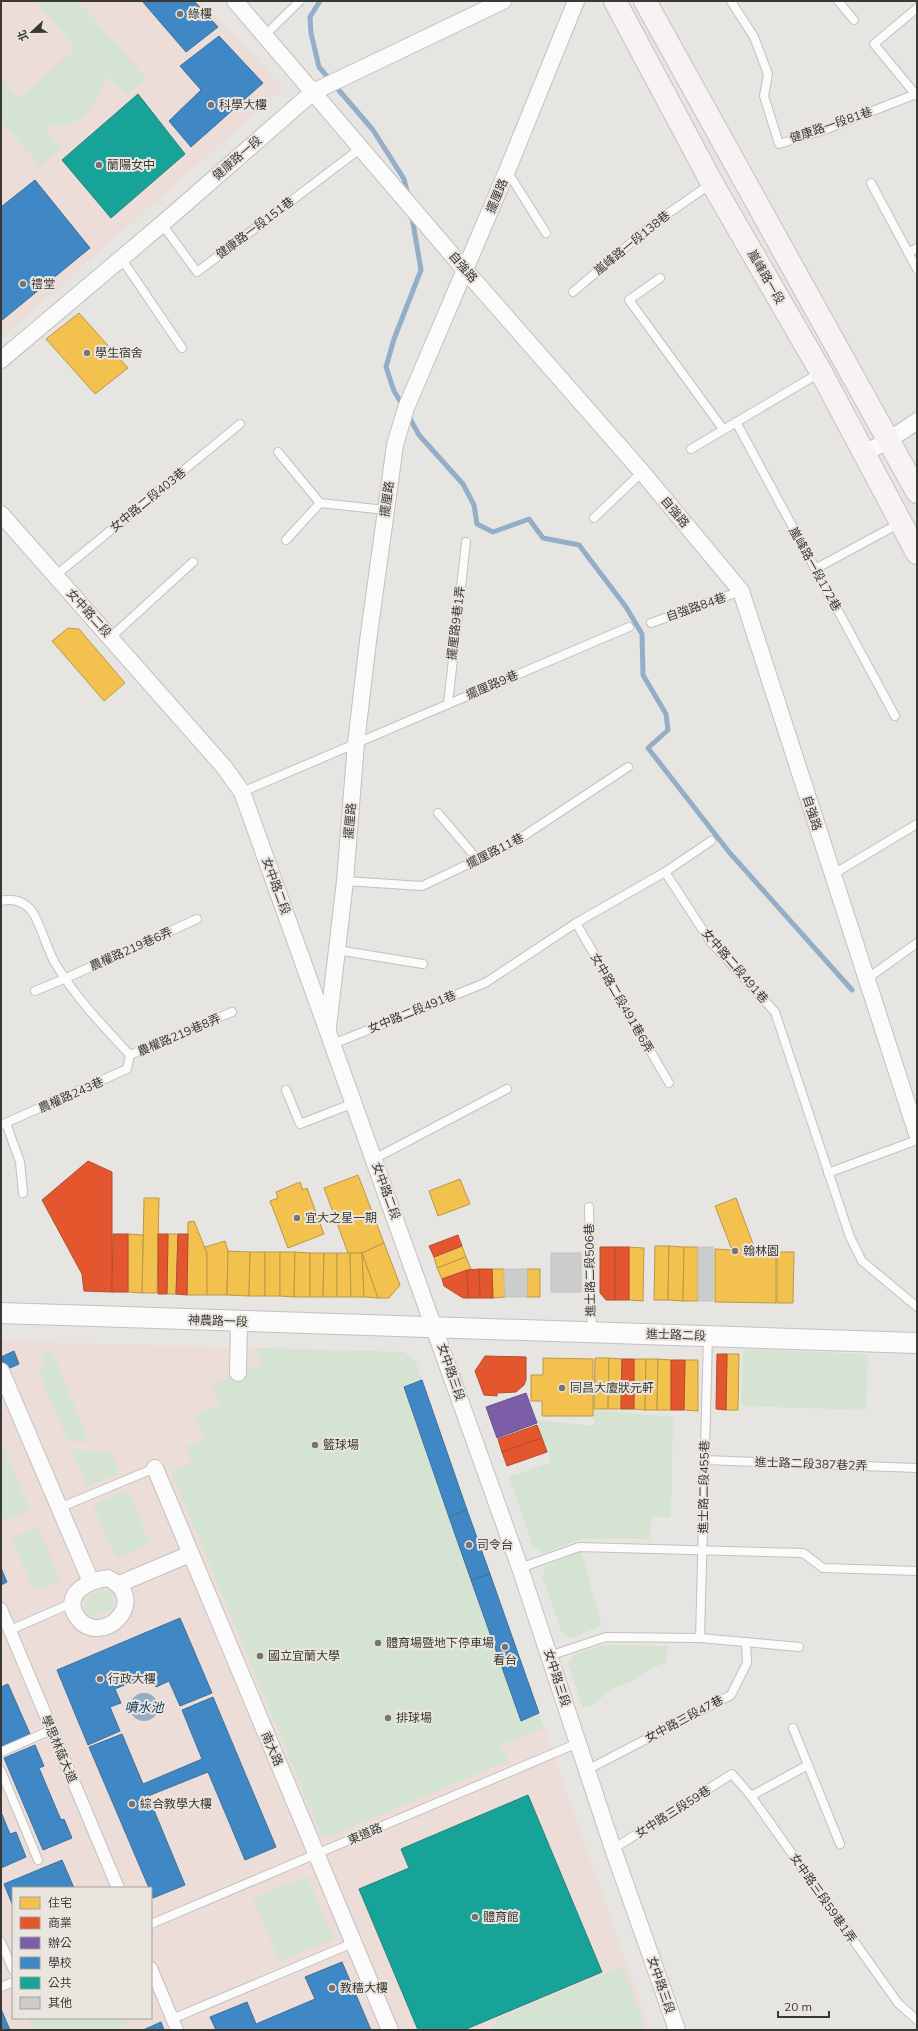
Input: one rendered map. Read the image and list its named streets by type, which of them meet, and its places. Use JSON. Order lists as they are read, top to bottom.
{
  "streets": {
    "main road": ["嵐峰路一段"],
    "street": [
      "健康路一段",
      "擺厘路",
      "自強路",
      "女中路二段",
      "神農路一段",
      "進士路二段",
      "女中路三段",
      "學思林蔭大道",
      "南大路"
    ],
    "lane": [
      "健康路一段81巷",
      "健康路一段151巷",
      "嵐峰路一段138巷",
      "女中路二段403巷",
      "嵐峰路一段172巷",
      "自強路84巷",
      "擺厘路9巷1弄",
      "擺厘路9巷",
      "擺厘路11巷",
      "農權路219巷6弄",
      "女中路二段491巷",
      "女中路二段491巷6弄",
      "農權路219巷8弄",
      "農權路243巷",
      "進士路二段506巷",
      "進士路二段387巷2弄",
      "進士路二段455巷",
      "女中路三段47巷",
      "女中路三段59巷",
      "東道路",
      "女中路三段59巷1弄"
    ]
  },
  "crossings": [
    ["健康路一段", "健康路一段151巷"],
    ["健康路一段", "自強路"],
    ["擺厘路", "自強路"],
    ["擺厘路", "女中路二段"],
    ["擺厘路", "擺厘路9巷"],
    ["擺厘路", "擺厘路11巷"],
    ["擺厘路", "女中路二段491巷"],
    ["健康路一段151巷", "自強路"],
    ["嵐峰路一段138巷", "嵐峰路一段"],
    ["自強路", "自強路84巷"],
    ["女中路二段403巷", "女中路二段"],
    ["女中路二段", "擺厘路9巷"],
    ["女中路二段", "女中路二段491巷"],
    ["女中路二段", "神農路一段"],
    ["女中路二段", "進士路二段"],
    ["女中路二段", "女中路三段"],
    ["擺厘路9巷1弄", "擺厘路9巷"],
    ["農權路219巷6弄", "農權路219巷8弄"],
    ["女中路二段491巷", "女中路二段491巷6弄"],
    ["農權路219巷8弄", "農權路243巷"],
    ["進士路二段506巷", "進士路二段"],
    ["神農路一段", "進士路二段"],
    ["神農路一段", "女中路三段"],
    ["進士路二段", "女中路三段"],
    ["進士路二段", "進士路二段455巷"],
    ["女中路三段", "女中路三段47巷"],
    ["女中路三段", "女中路三段59巷"],
    ["女中路三段", "東道路"],
    ["進士路二段387巷2弄", "進士路二段455巷"],
    ["南大路", "東道路"],
    ["女中路三段59巷", "女中路三段59巷1弄"]
  ],
  "water": ["噴水池"],
  "places": [
    "綠樓",
    "科學大樓",
    "蘭陽女中",
    "禮堂",
    "學生宿舍",
    "宜大之星一期",
    "翰林園",
    "同昌大廈狀元軒",
    "籃球場",
    "司令台",
    "體育場暨地下停車場",
    "看台",
    "國立宜蘭大學",
    "行政大樓",
    "排球場",
    "綜合教學大樓",
    "體育館",
    "教穡大樓"
  ],
  "legend": [
    "住宅",
    "商業",
    "辦公",
    "學校",
    "公共",
    "其他"
  ],
  "scale_bar": "20 m",
  "north": "left"
}
